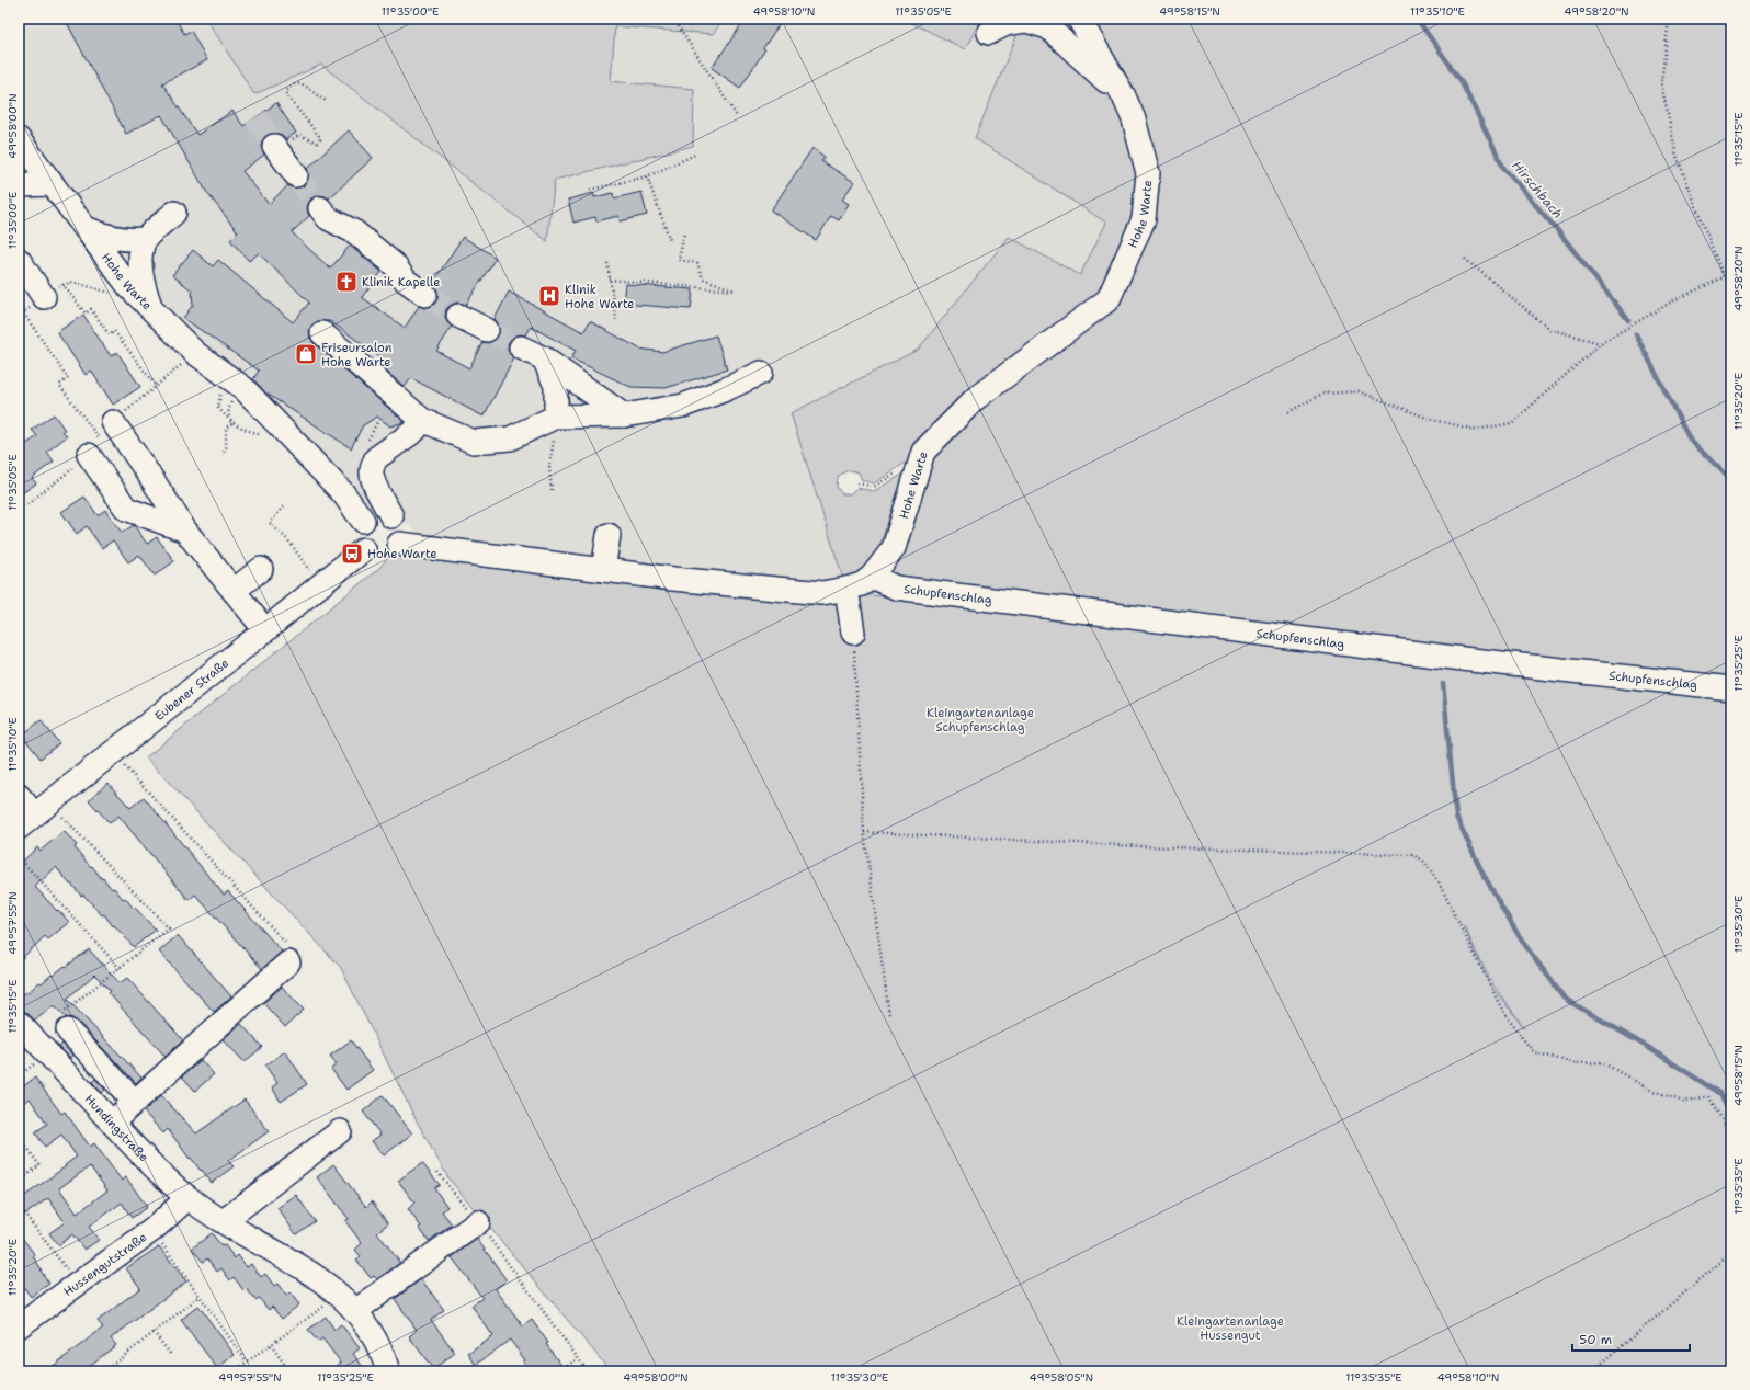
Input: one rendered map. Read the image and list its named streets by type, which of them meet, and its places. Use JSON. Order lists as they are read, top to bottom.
{
  "streets": {
    "street": [
      "Hohe Warte",
      "Schupfenschlag",
      "Eubener Straße",
      "Hundingstraße",
      "Hussengutstraße"
    ]
  },
  "crossings": [
    ["Hohe Warte", "Schupfenschlag"],
    ["Hohe Warte", "Eubener Straße"],
    ["Hundingstraße", "Hussengutstraße"]
  ],
  "water": ["Hirschbach"],
  "parks": ["Kleingartenanlage Schupfenschlag", "Kleingartenanlage Hussengut"],
  "places": {
    "church": ["Klinik Kapelle"],
    "hospital": ["Klinik Hohe Warte"],
    "shop": ["Friseursalon Hohe Warte"],
    "bus stop": ["Hohe Warte"]
  },
  "scale_bar": "50 m",
  "coordinates": [
    "11°35'00\"E",
    "49°58'10\"N",
    "11°35'05\"E",
    "49°58'15\"N",
    "11°35'10\"E",
    "49°58'20\"N",
    "49°58'00\"N",
    "11°35'15\"E",
    "11°35'20\"E",
    "11°35'25\"E",
    "49°57'55\"N",
    "11°35'30\"E",
    "11°35'35\"E",
    "49°58'05\"N"
  ]
}
